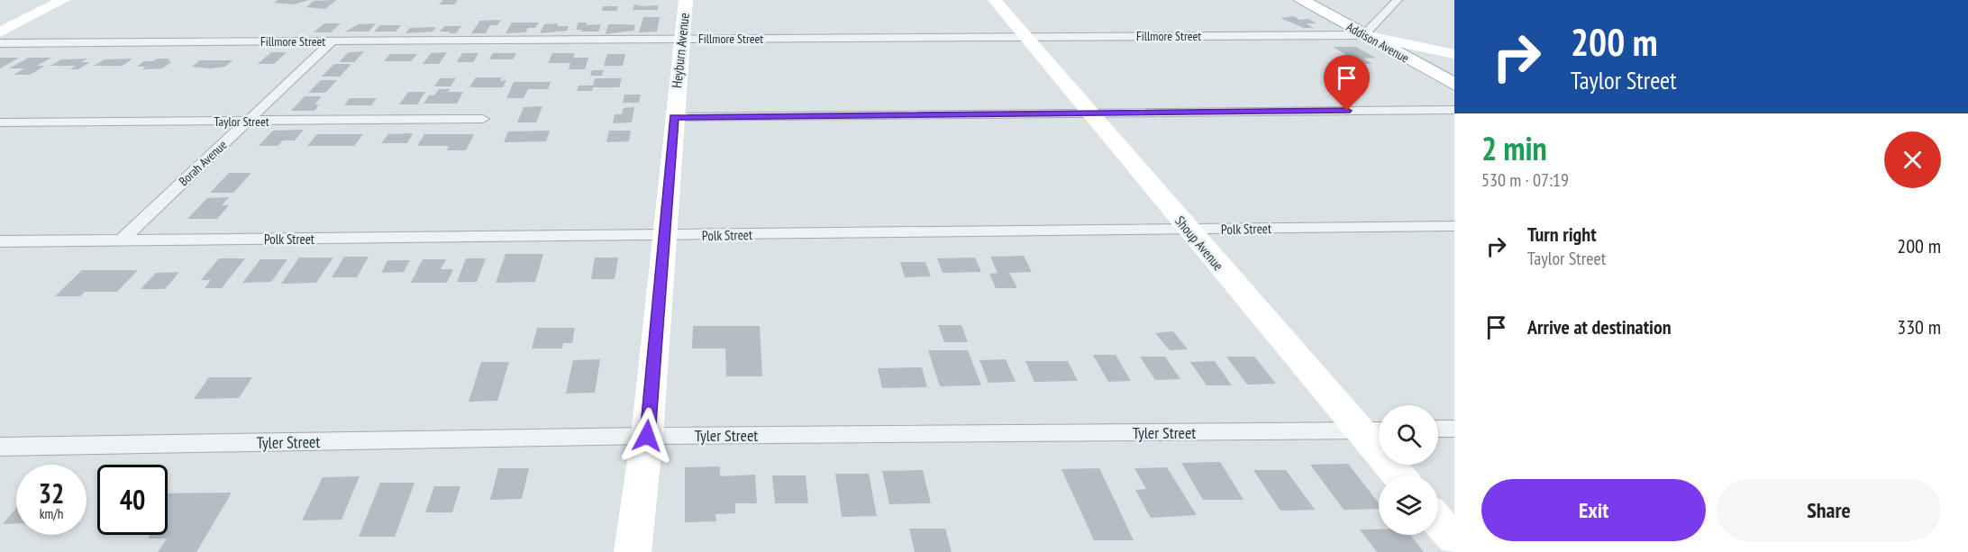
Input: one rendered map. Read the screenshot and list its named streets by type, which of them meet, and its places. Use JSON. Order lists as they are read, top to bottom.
{
  "streets": {
    "main road": ["Addison Avenue"],
    "street": [
      "Fillmore Street",
      "Heyburn Avenue",
      "Taylor Street",
      "Borah Avenue",
      "Polk Street",
      "Shoup Avenue",
      "Tyler Street"
    ]
  },
  "crossings": [
    ["Fillmore Street", "Addison Avenue"],
    ["Fillmore Street", "Heyburn Avenue"],
    ["Fillmore Street", "Borah Avenue"],
    ["Fillmore Street", "Shoup Avenue"],
    ["Heyburn Avenue", "Polk Street"],
    ["Heyburn Avenue", "Tyler Street"],
    ["Taylor Street", "Borah Avenue"],
    ["Borah Avenue", "Polk Street"],
    ["Polk Street", "Shoup Avenue"],
    ["Shoup Avenue", "Tyler Street"]
  ],
  "page": {
    "turn": ["200 m", "Taylor Street"],
    "heading": ["2 min", "530 m · 07:19"],
    "list": [
      {
        "name": "Turn right",
        "note": "Taylor Street",
        "value": "200 m"
      },
      {
        "name": "Arrive at destination",
        "value": "330 m"
      }
    ],
    "speed": "32 km/h",
    "limit": "40",
    "buttons": ["Exit", "Share"]
  }
}
